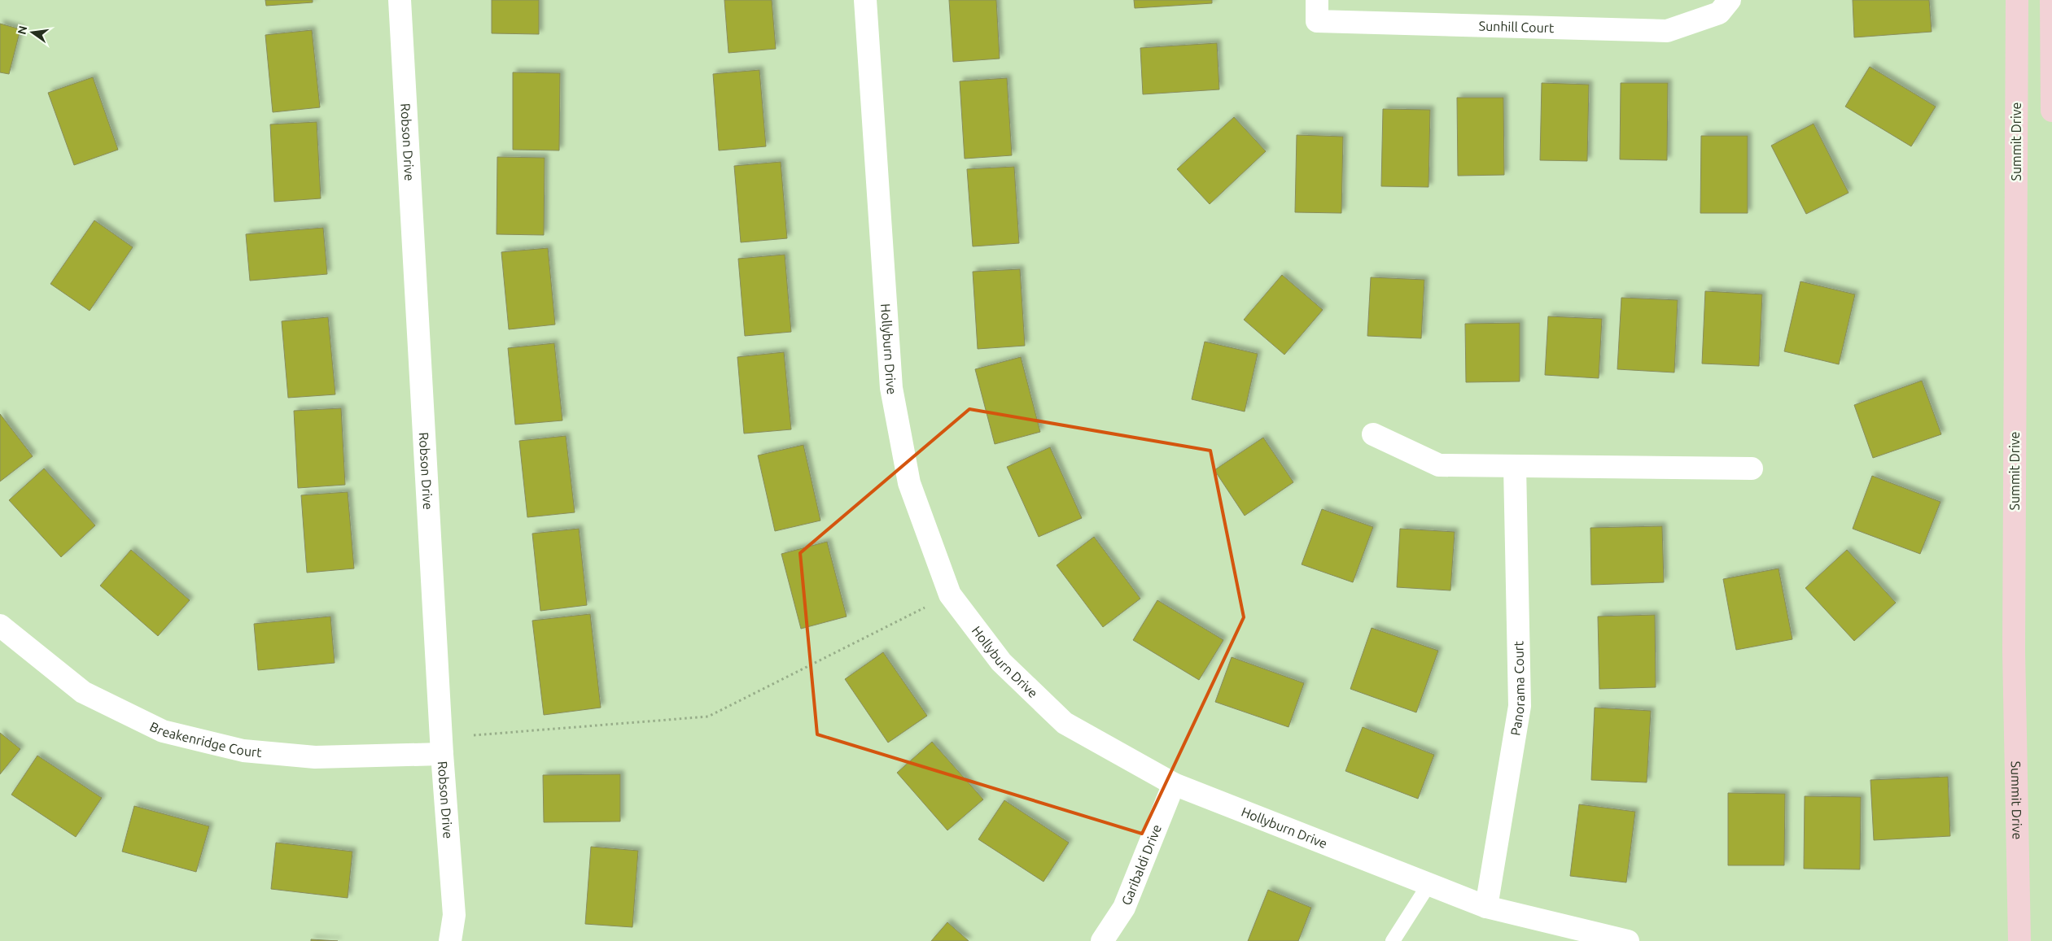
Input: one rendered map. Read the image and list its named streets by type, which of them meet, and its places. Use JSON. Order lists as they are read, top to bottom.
{
  "streets": {
    "main road": ["Summit Drive"],
    "street": [
      "Sunhill Court",
      "Robson Drive",
      "Hollyburn Drive",
      "Panorama Court",
      "Breakenridge Court",
      "Garibaldi Drive"
    ]
  },
  "crossings": [
    ["Robson Drive", "Breakenridge Court"],
    ["Hollyburn Drive", "Panorama Court"],
    ["Hollyburn Drive", "Garibaldi Drive"]
  ],
  "north": "left"
}
